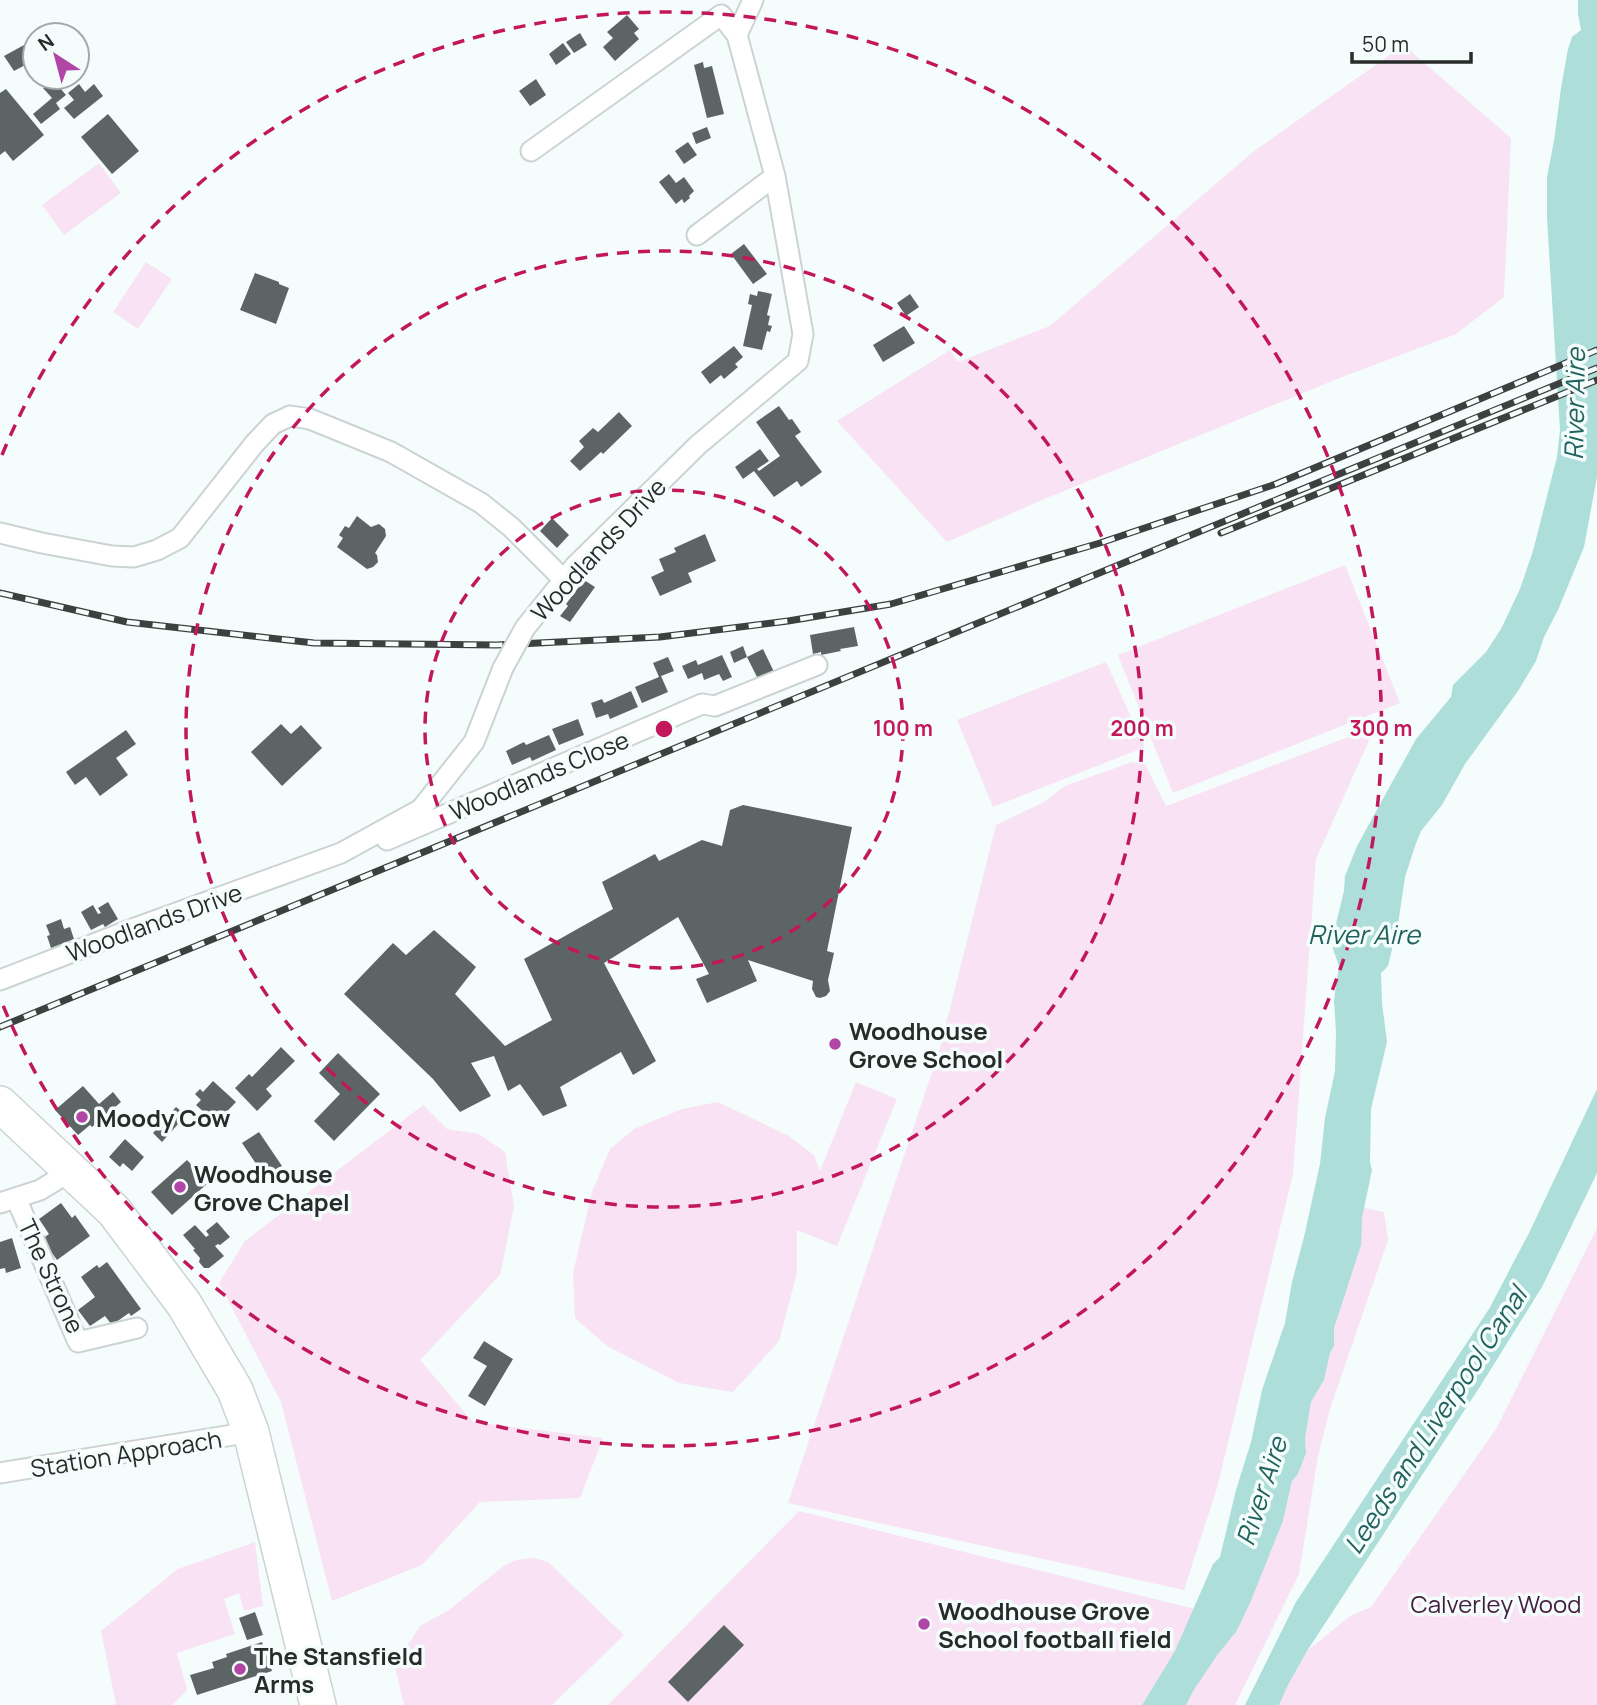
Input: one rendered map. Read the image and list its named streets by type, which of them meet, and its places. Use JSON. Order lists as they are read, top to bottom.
{
  "streets": {
    "street": [
      "Woodlands Drive",
      "Woodlands Close",
      "The Strone",
      "Station Approach"
    ]
  },
  "crossings": [
    ["Woodlands Drive", "Woodlands Close"]
  ],
  "water": ["River Aire", "Leeds and Liverpool Canal"],
  "parks": ["Calverley Wood"],
  "places": [
    "Woodhouse Grove School",
    "Moody Cow",
    "Woodhouse Grove Chapel",
    "Woodhouse Grove School football field",
    "The Stansfield Arms"
  ],
  "scale_bar": "50 m",
  "north": "top left",
  "rings": ["100 m", "200 m", "300 m"]
}
